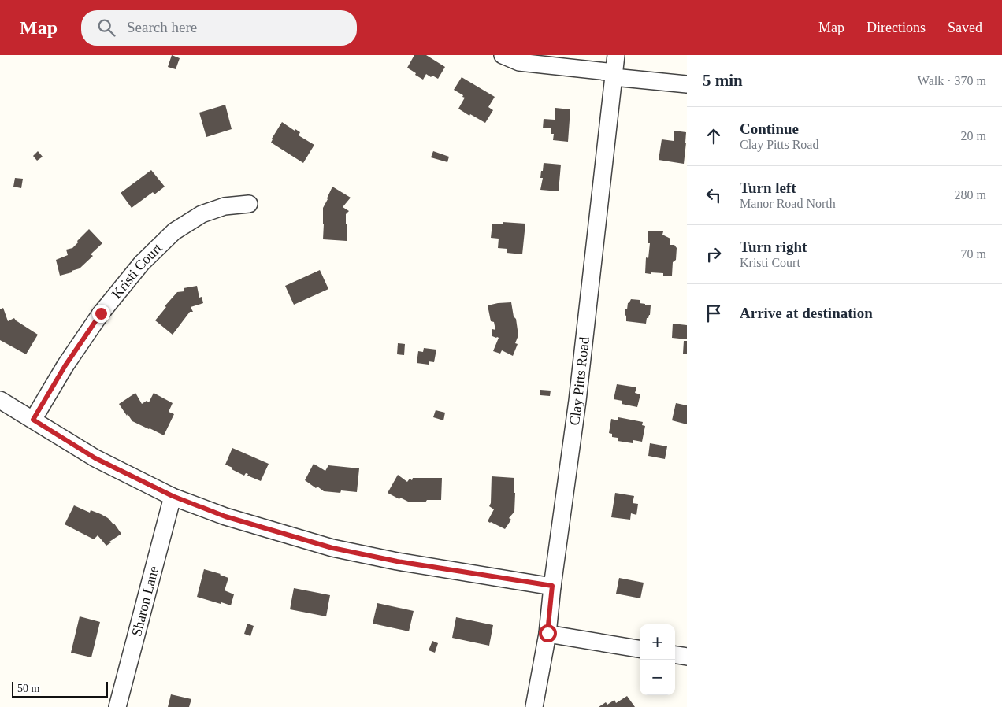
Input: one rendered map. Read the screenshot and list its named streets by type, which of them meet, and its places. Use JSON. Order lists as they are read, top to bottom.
{
  "streets": {
    "street": ["Kristi Court", "Clay Pitts Road", "Sharon Lane"]
  },
  "scale_bar": "50 m",
  "page": {
    "header": "Map",
    "search": "Search here",
    "nav": ["Map", "Directions", "Saved"],
    "heading": ["5 min", "Walk · 370 m"],
    "list": [
      ["Continue", "Clay Pitts Road", "20 m"],
      ["Turn left", "Manor Road North", "280 m"],
      ["Turn right", "Kristi Court", "70 m"],
      "Arrive at destination"
    ],
    "map_buttons": ["+", "−"],
    "scale": "50 m"
  }
}
